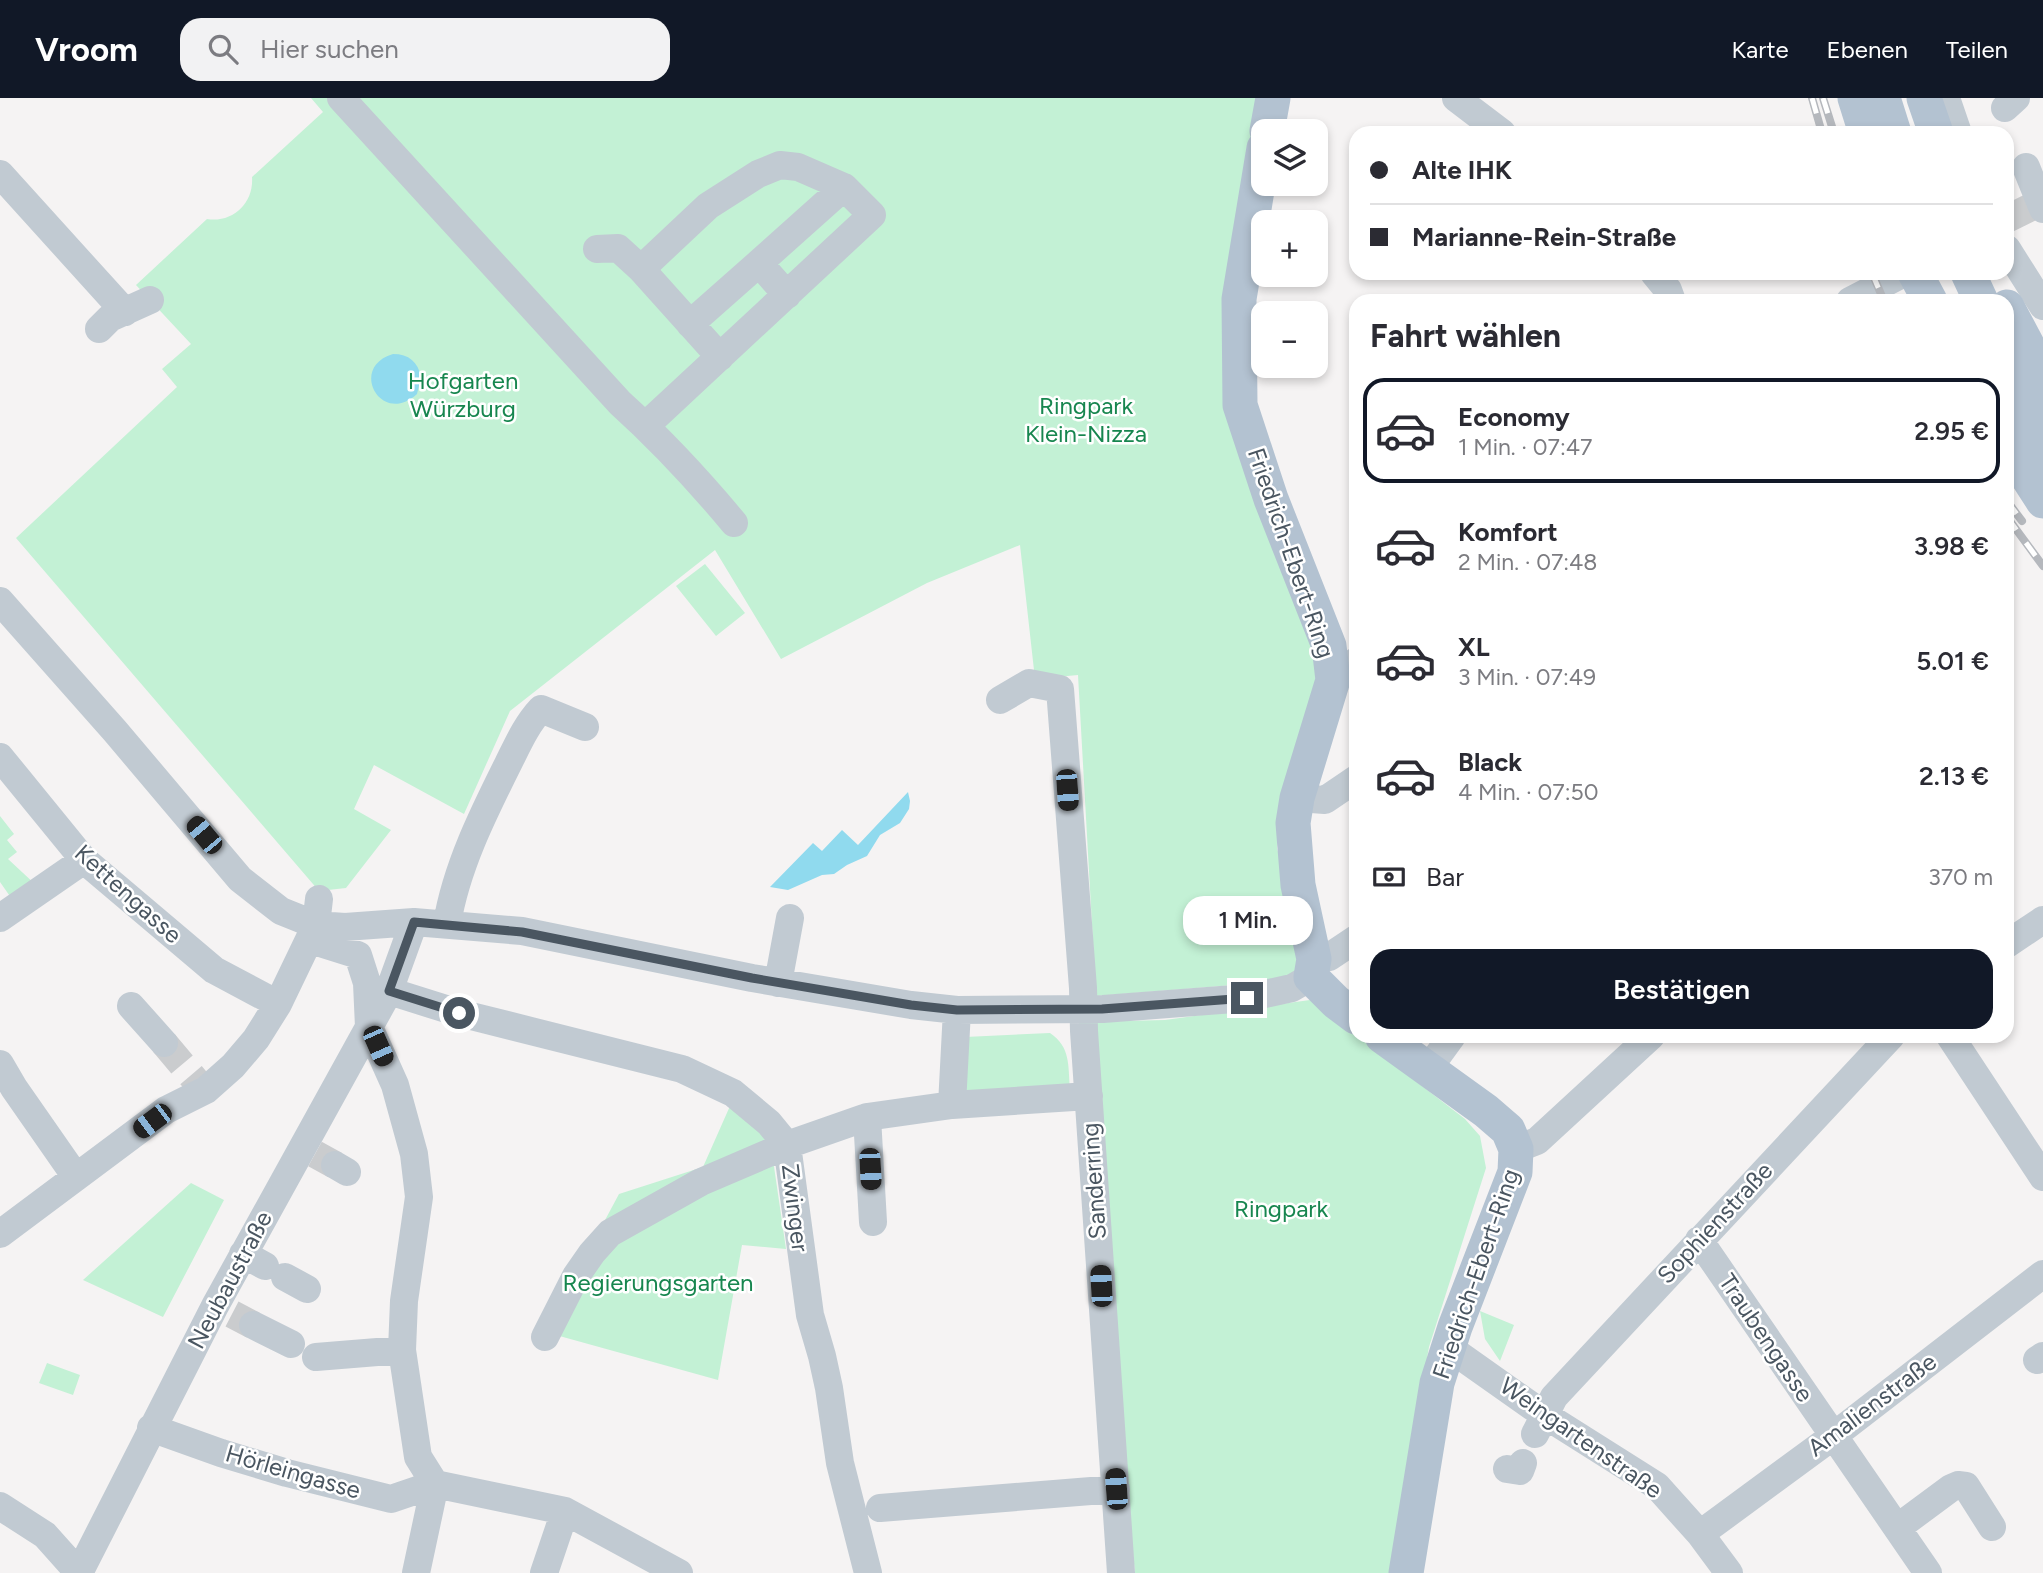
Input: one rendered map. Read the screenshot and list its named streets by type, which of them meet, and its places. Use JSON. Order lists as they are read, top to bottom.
{
  "streets": {
    "main road": ["Friedrich-Ebert-Ring"],
    "street": [
      "Kettengasse",
      "Sanderring",
      "Zwinger",
      "Sophienstraße",
      "Neubaustraße",
      "Traubengasse",
      "Amalienstraße",
      "Weingartenstraße",
      "Hörleingasse"
    ]
  },
  "crossings": [
    ["Friedrich-Ebert-Ring", "Weingartenstraße"],
    ["Zwinger", "Neubaustraße"],
    ["Sophienstraße", "Traubengasse"],
    ["Sophienstraße", "Weingartenstraße"],
    ["Neubaustraße", "Hörleingasse"],
    ["Traubengasse", "Amalienstraße"],
    ["Amalienstraße", "Weingartenstraße"]
  ],
  "parks": [
    "Hofgarten Würzburg",
    "Ringpark Klein-Nizza",
    "Ringpark",
    "Regierungsgarten"
  ],
  "page": {
    "header": "Vroom",
    "search": "Hier suchen",
    "nav": ["Karte", "Ebenen", "Teilen"],
    "map_buttons": ["+", "−"],
    "banner": ["Alte IHK", "Marianne-Rein-Straße"],
    "heading": "Fahrt wählen",
    "list": [
      {
        "name": "Economy",
        "note": "1 Min. · 07:47",
        "value": "2.95 €"
      },
      {
        "name": "Komfort",
        "note": "2 Min. · 07:48",
        "value": "3.98 €"
      },
      {
        "name": "XL",
        "note": "3 Min. · 07:49",
        "value": "5.01 €"
      },
      {
        "name": "Black",
        "note": "4 Min. · 07:50",
        "value": "2.13 €"
      }
    ],
    "pay": ["Bar", "370 m"],
    "bubble": "1 Min.",
    "buttons": "Bestätigen"
  }
}
